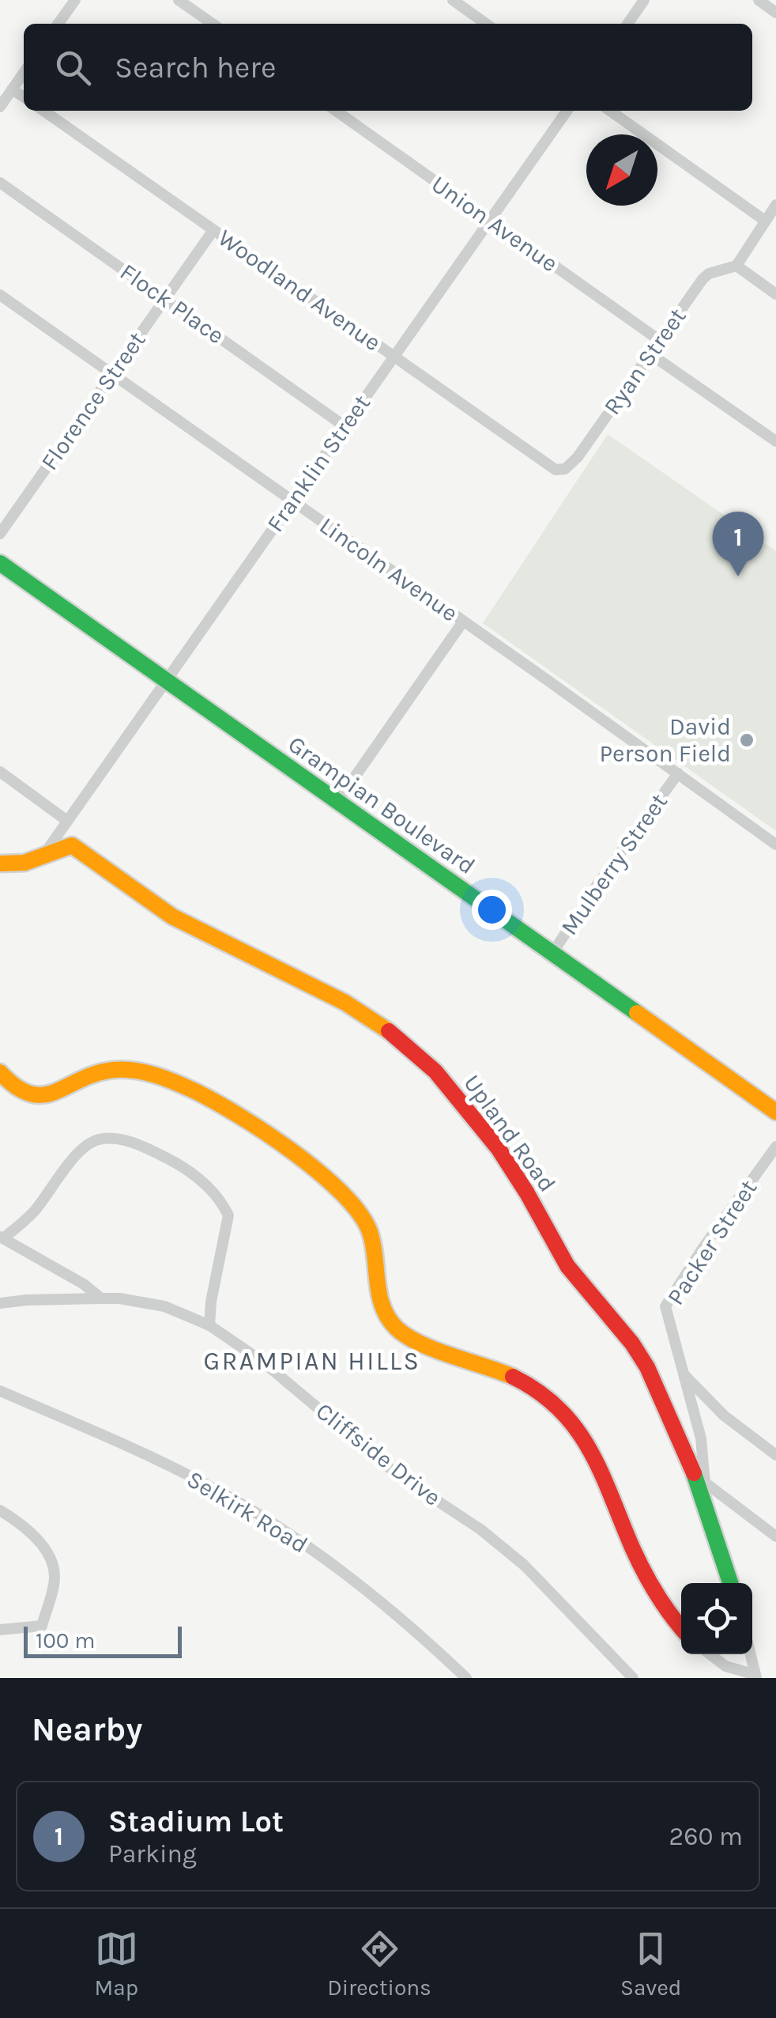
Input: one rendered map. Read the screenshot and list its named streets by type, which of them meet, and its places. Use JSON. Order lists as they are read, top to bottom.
{
  "streets": {
    "street": [
      "Union Avenue",
      "Woodland Avenue",
      "Flock Place",
      "Ryan Street",
      "Florence Street",
      "Franklin Street",
      "Lincoln Avenue",
      "Grampian Boulevard",
      "Mulberry Street",
      "Upland Road",
      "Packer Street",
      "Cliffside Drive",
      "Selkirk Road"
    ]
  },
  "crossings": [
    ["Union Avenue", "Ryan Street"],
    ["Union Avenue", "Franklin Street"],
    ["Woodland Avenue", "Ryan Street"],
    ["Woodland Avenue", "Florence Street"],
    ["Woodland Avenue", "Franklin Street"],
    ["Flock Place", "Florence Street"],
    ["Flock Place", "Franklin Street"],
    ["Florence Street", "Lincoln Avenue"],
    ["Franklin Street", "Lincoln Avenue"],
    ["Franklin Street", "Grampian Boulevard"],
    ["Lincoln Avenue", "Mulberry Street"],
    ["Grampian Boulevard", "Mulberry Street"],
    ["Upland Road", "Packer Street"]
  ],
  "districts": ["GRAMPIAN HILLS"],
  "places": ["David Person Field"],
  "scale_bar": "100 m",
  "north": "bottom left",
  "page": {
    "search": "Search here",
    "pins": "1",
    "scale": "100 m",
    "heading": "Nearby",
    "list": [
      {
        "mark": "1",
        "name": "Stadium Lot",
        "note": "Parking",
        "value": "260 m"
      }
    ],
    "nav": ["Map", "Directions", "Saved"]
  }
}
